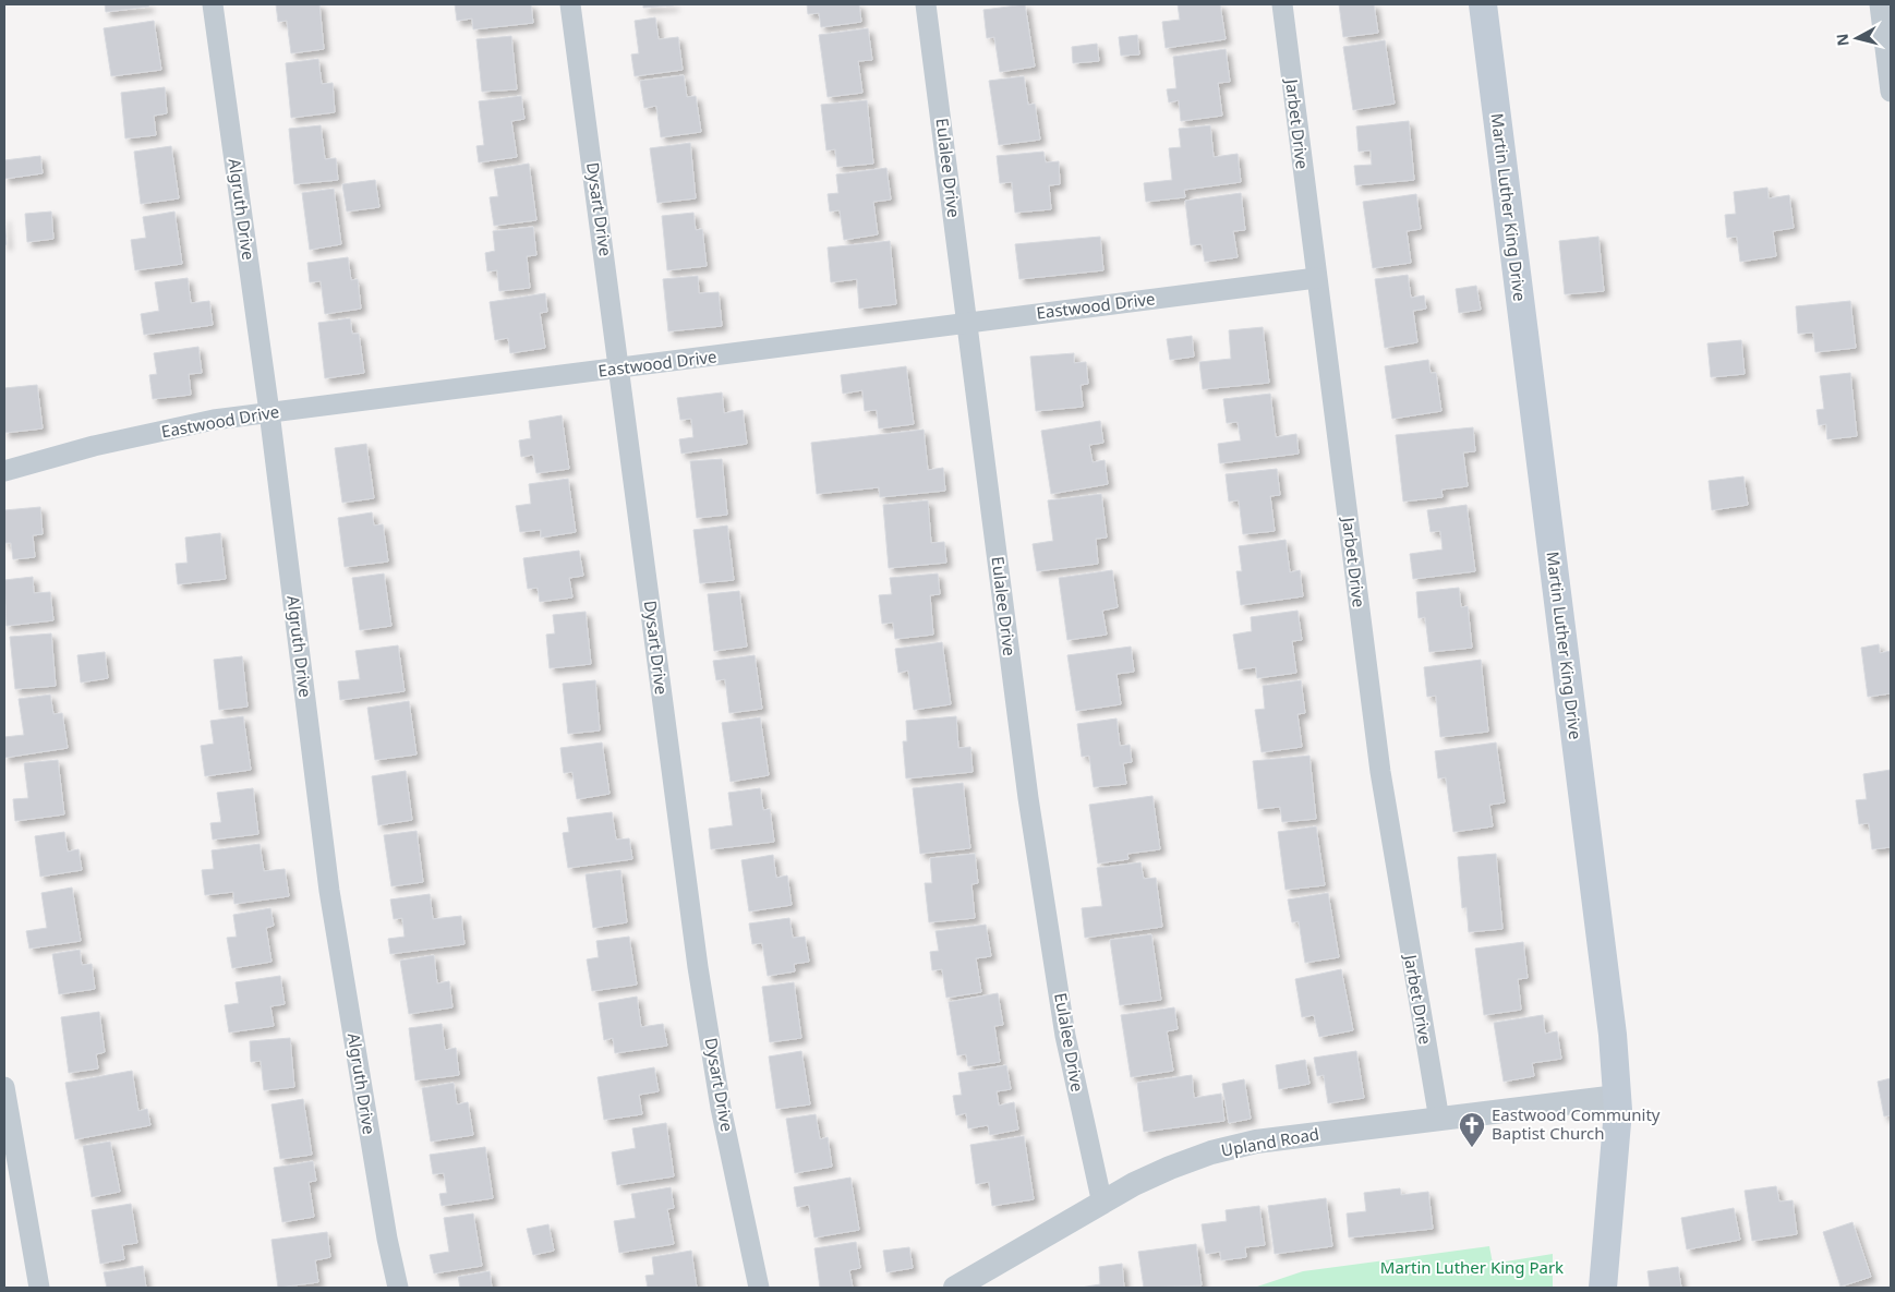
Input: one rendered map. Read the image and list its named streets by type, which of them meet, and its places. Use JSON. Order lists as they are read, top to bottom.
{
  "streets": {
    "main road": ["Martin Luther King Drive"],
    "street": [
      "Jarbet Drive",
      "Eulalee Drive",
      "Algruth Drive",
      "Dysart Drive",
      "Eastwood Drive",
      "Upland Road"
    ]
  },
  "crossings": [
    ["Jarbet Drive", "Eastwood Drive"],
    ["Jarbet Drive", "Upland Road"],
    ["Eulalee Drive", "Eastwood Drive"],
    ["Eulalee Drive", "Upland Road"],
    ["Martin Luther King Drive", "Upland Road"],
    ["Algruth Drive", "Eastwood Drive"],
    ["Dysart Drive", "Eastwood Drive"]
  ],
  "parks": ["Martin Luther King Park"],
  "places": {
    "church": ["Eastwood Community Baptist Church"]
  },
  "north": "left"
}
